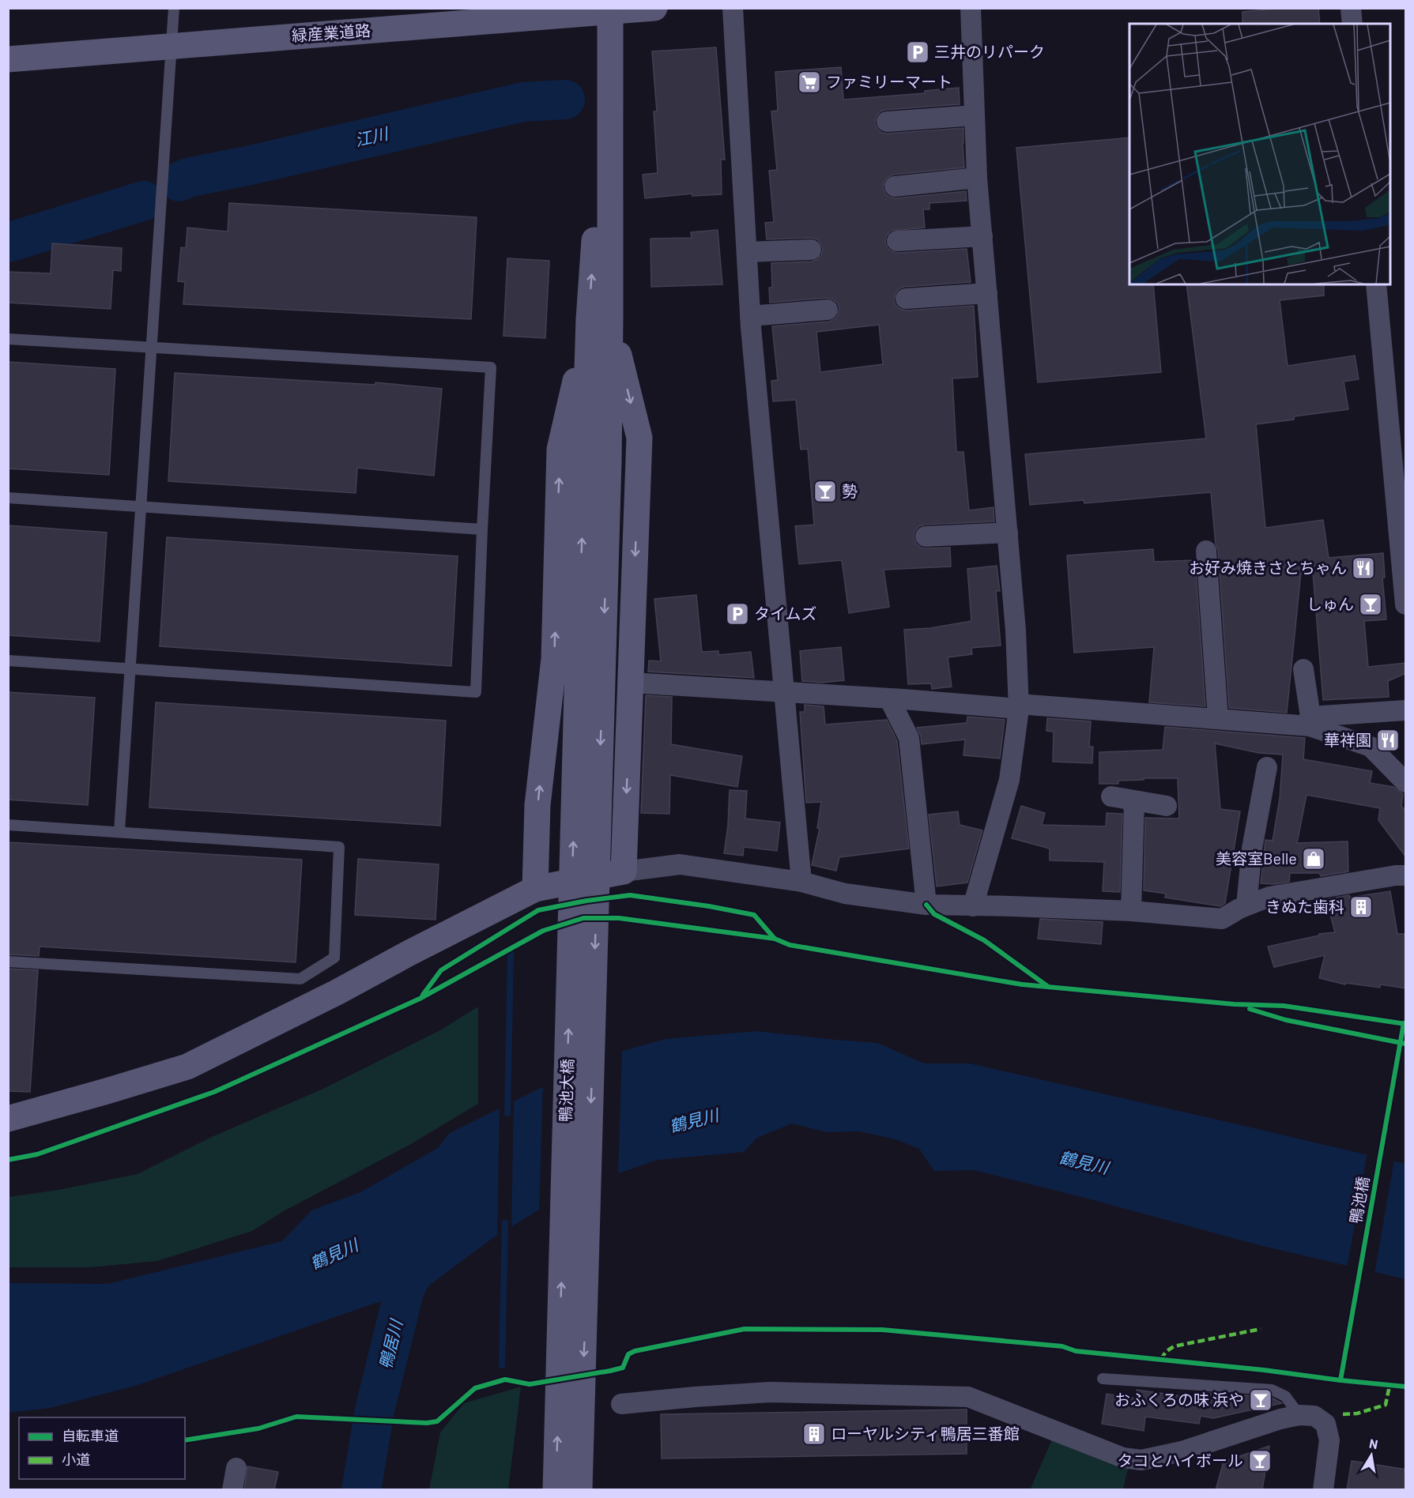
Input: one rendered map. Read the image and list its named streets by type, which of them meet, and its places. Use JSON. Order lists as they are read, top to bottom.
{
  "streets": {
    "street": ["緑産業道路", "鴨池大橋"],
    "cycle path": ["鴨池橋"]
  },
  "water": ["江川", "鶴見川", "鴨居川"],
  "places": {
    "parking": ["三井のリパーク", "タイムズ"],
    "supermarket": ["ファミリーマート"],
    "bar": [
      "勢",
      "しゅん",
      "おふくろの味 浜や",
      "タコとハイボール"
    ],
    "restaurant": ["お好み焼きさとちゃん", "華祥園"],
    "shop": ["美容室Belle"],
    "building": ["きぬた歯科", "ローヤルシティ鴨居三番館"]
  },
  "legend": ["自転車道", "小道"],
  "north": "top"
}
